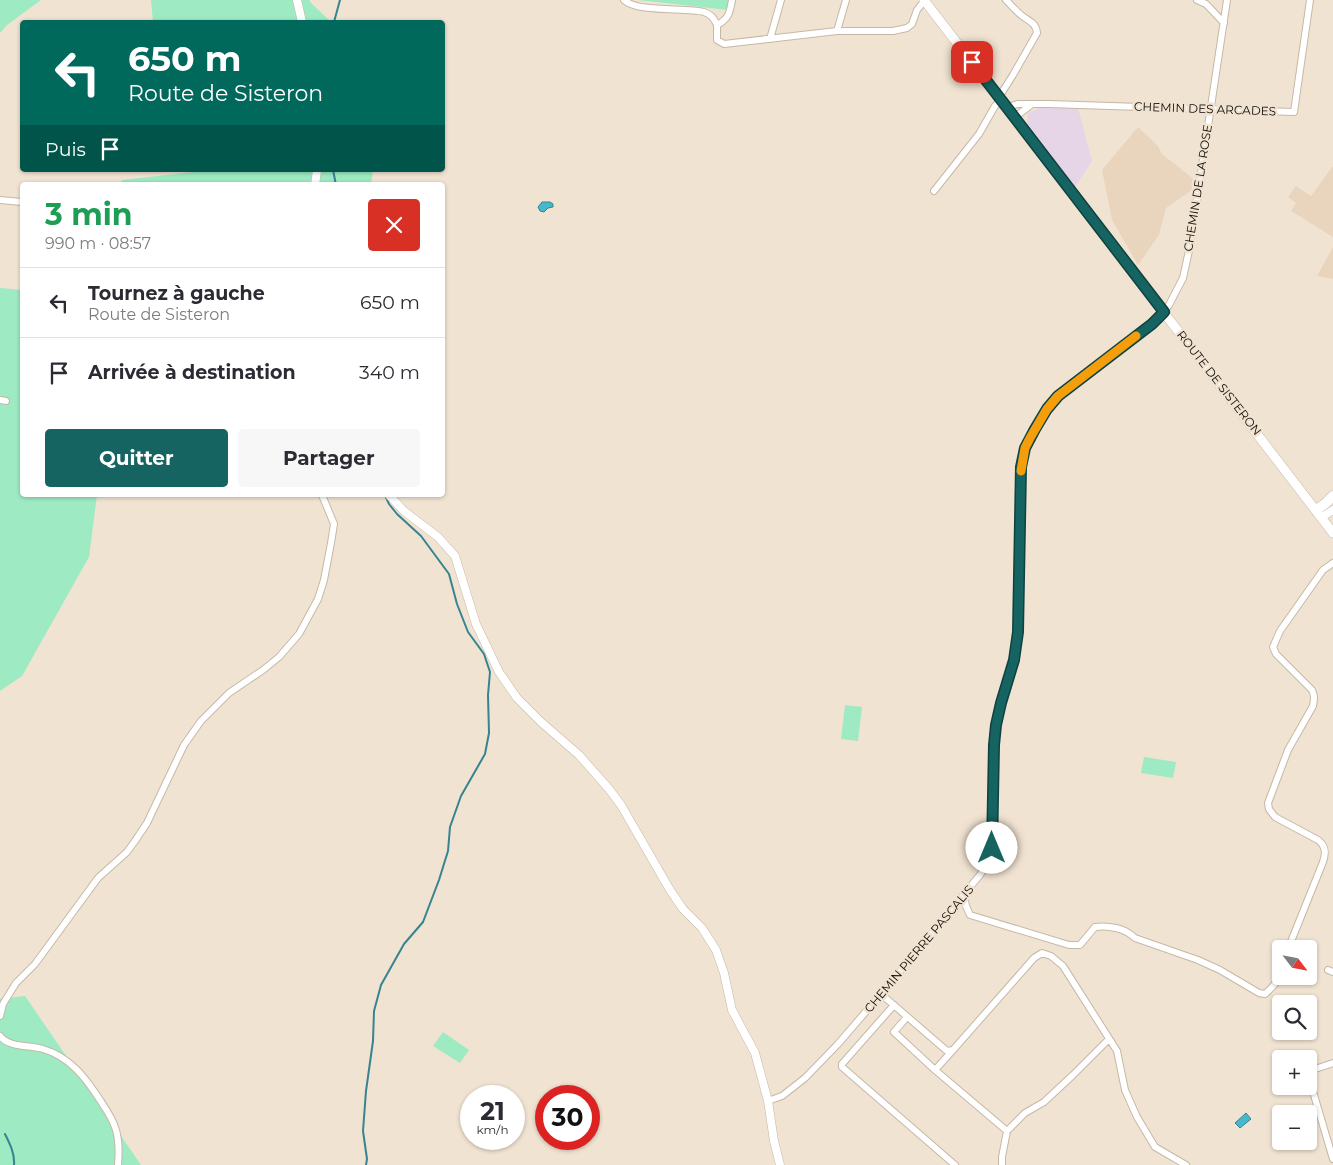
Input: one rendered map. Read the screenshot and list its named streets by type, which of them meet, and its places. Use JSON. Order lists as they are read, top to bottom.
{
  "streets": {
    "main road": ["ROUTE DE SISTERON"],
    "street": ["CHEMIN DES ARCADES", "CHEMIN DE LA ROSE", "CHEMIN PIERRE PASCALIS"]
  },
  "crossings": [
    ["CHEMIN DES ARCADES", "CHEMIN DE LA ROSE"],
    ["CHEMIN DES ARCADES", "ROUTE DE SISTERON"],
    ["CHEMIN DE LA ROSE", "ROUTE DE SISTERON"],
    ["CHEMIN DE LA ROSE", "CHEMIN PIERRE PASCALIS"],
    ["ROUTE DE SISTERON", "CHEMIN PIERRE PASCALIS"]
  ],
  "north": "bottom right",
  "page": {
    "turn": ["650 m", "Route de Sisteron"],
    "then": "Puis",
    "heading": ["3 min", "990 m · 08:57"],
    "list": [
      {
        "name": "Tournez à gauche",
        "note": "Route de Sisteron",
        "value": "650 m"
      },
      {
        "name": "Arrivée à destination",
        "value": "340 m"
      }
    ],
    "buttons": ["Quitter", "Partager"],
    "map_buttons": ["+", "−"],
    "speed": "21 km/h",
    "limit": "30"
  }
}
